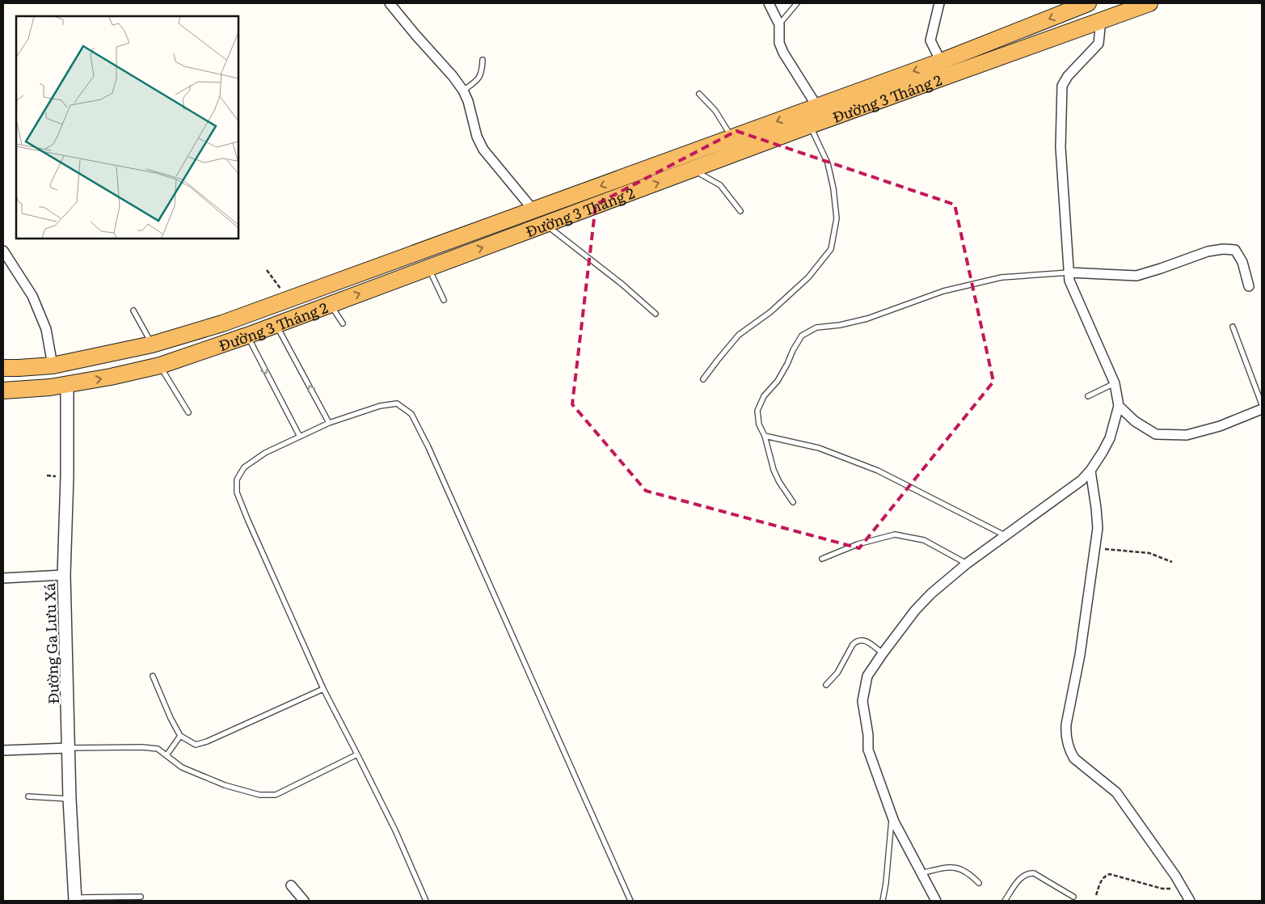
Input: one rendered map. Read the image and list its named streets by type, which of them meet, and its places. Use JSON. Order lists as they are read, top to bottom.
{
  "streets": {
    "highway": ["Đường 3 Tháng 2"],
    "street": ["Đường Ga Lưu Xá"]
  },
  "crossings": [
    ["Đường 3 Tháng 2", "Đường Ga Lưu Xá"]
  ]
}
